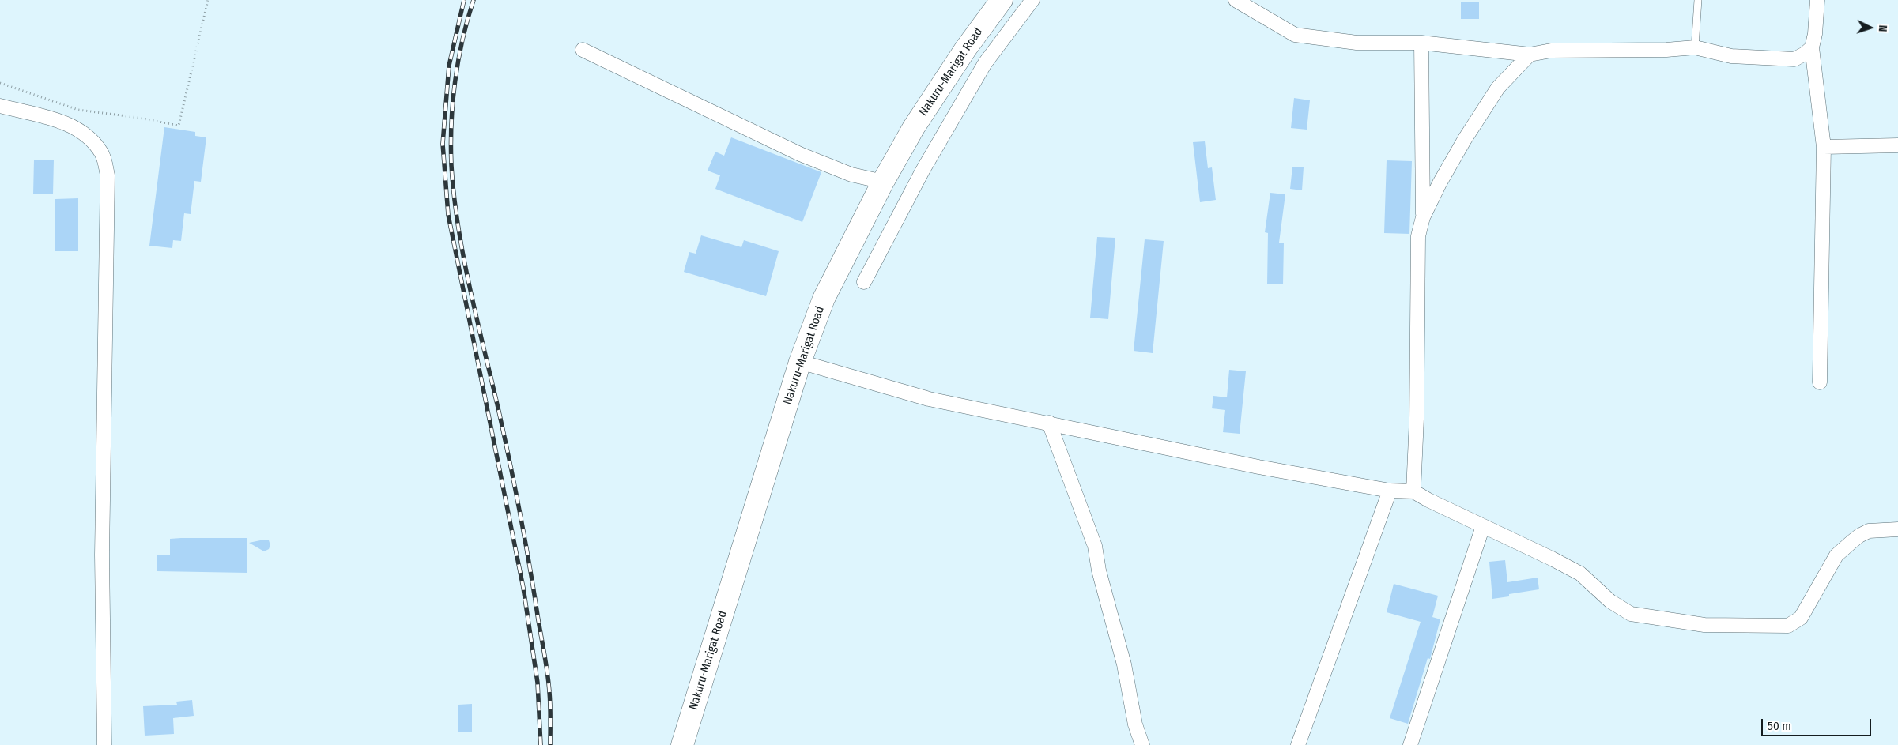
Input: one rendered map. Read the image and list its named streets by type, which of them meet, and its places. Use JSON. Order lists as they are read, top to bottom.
{
  "streets": {
    "main road": ["Nakuru-Marigat Road"]
  },
  "scale_bar": "50 m",
  "north": "right"
}
